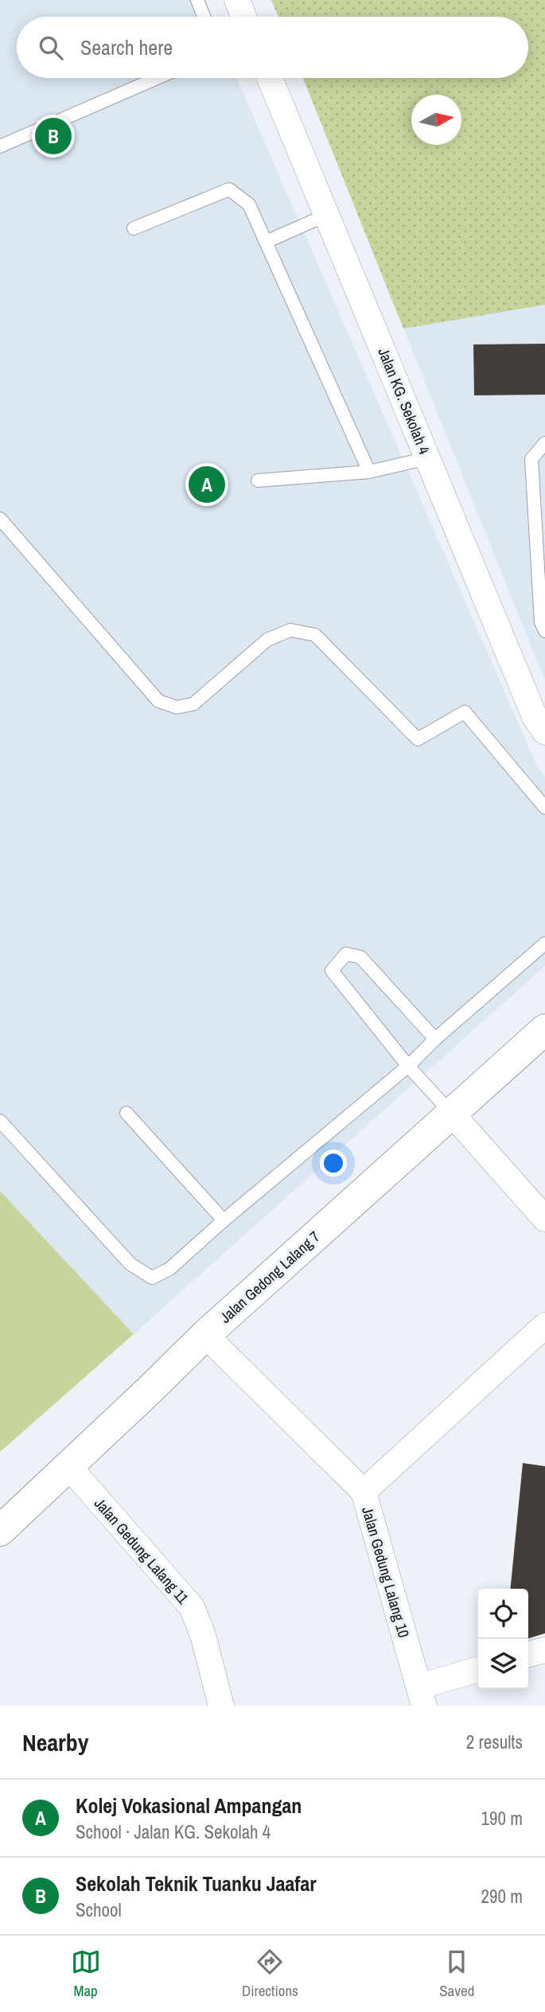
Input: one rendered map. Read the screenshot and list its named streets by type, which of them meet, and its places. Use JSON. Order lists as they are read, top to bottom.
{
  "streets": {
    "street": [
      "Jalan KG. Sekolah 4",
      "Jalan Gedong Lalang 7",
      "Jalan Gedung Lalang 11",
      "Jalan Gedung Lalang 10"
    ]
  },
  "crossings": [
    ["Jalan Gedong Lalang 7", "Jalan Gedung Lalang 11"],
    ["Jalan Gedong Lalang 7", "Jalan Gedung Lalang 10"]
  ],
  "north": "right",
  "page": {
    "search": "Search here",
    "pins": ["B", "A"],
    "heading": ["Nearby", "2 results"],
    "list": [
      {
        "mark": "A",
        "name": "Kolej Vokasional Ampangan",
        "note": "School · Jalan KG. Sekolah 4",
        "value": "190 m"
      },
      {
        "mark": "B",
        "name": "Sekolah Teknik Tuanku Jaafar",
        "note": "School",
        "value": "290 m"
      }
    ],
    "nav": ["Map", "Directions", "Saved"]
  }
}
